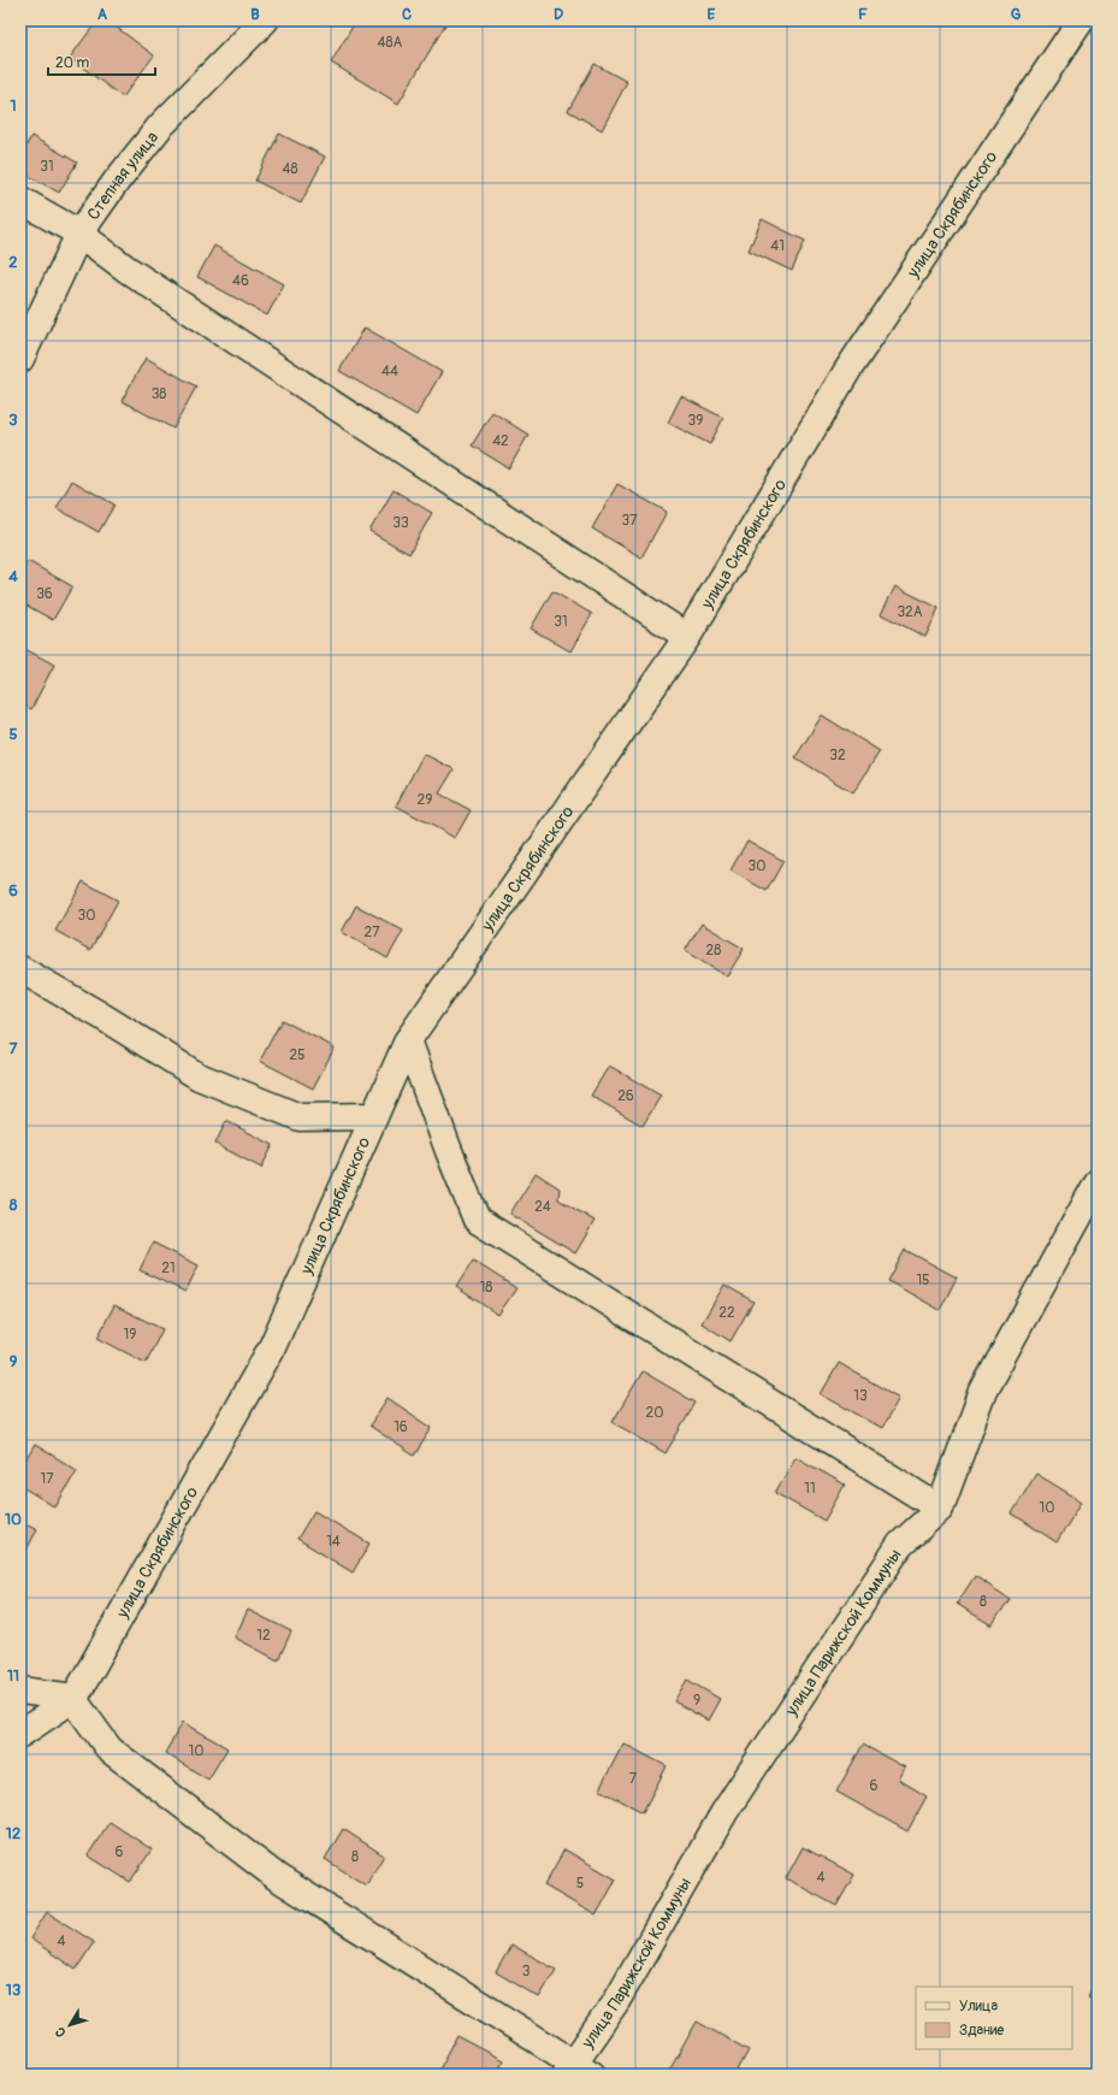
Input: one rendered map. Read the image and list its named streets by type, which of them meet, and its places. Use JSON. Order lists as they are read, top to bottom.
{
  "streets": {
    "street": ["Степная улица", "улица Скрябинского", "улица Парижской Коммуны"]
  },
  "house_numbers": [
    "48А",
    "31",
    "48",
    "41",
    "46",
    "44",
    "38",
    "39",
    "42",
    "37",
    "33",
    "36",
    "32А",
    "31",
    "32",
    "29",
    "30",
    "30",
    "27",
    "28",
    "25",
    "26",
    "24",
    "21",
    "15",
    "18",
    "22",
    "19",
    "13",
    "20",
    "16",
    "17",
    "11",
    "10",
    "14",
    "8",
    "12",
    "9",
    "10",
    "7",
    "6",
    "6",
    "8",
    "4",
    "5",
    "4",
    "3"
  ],
  "legend": ["Улица", "Здание"],
  "scale_bar": "20 m",
  "north": "bottom left",
  "grid": {
    "columns": [
      "A",
      "B",
      "C",
      "D",
      "E",
      "F",
      "G"
    ],
    "rows": [
      "1",
      "2",
      "3",
      "4",
      "5",
      "6",
      "7",
      "8",
      "9",
      "10",
      "11",
      "12",
      "13"
    ]
  }
}
